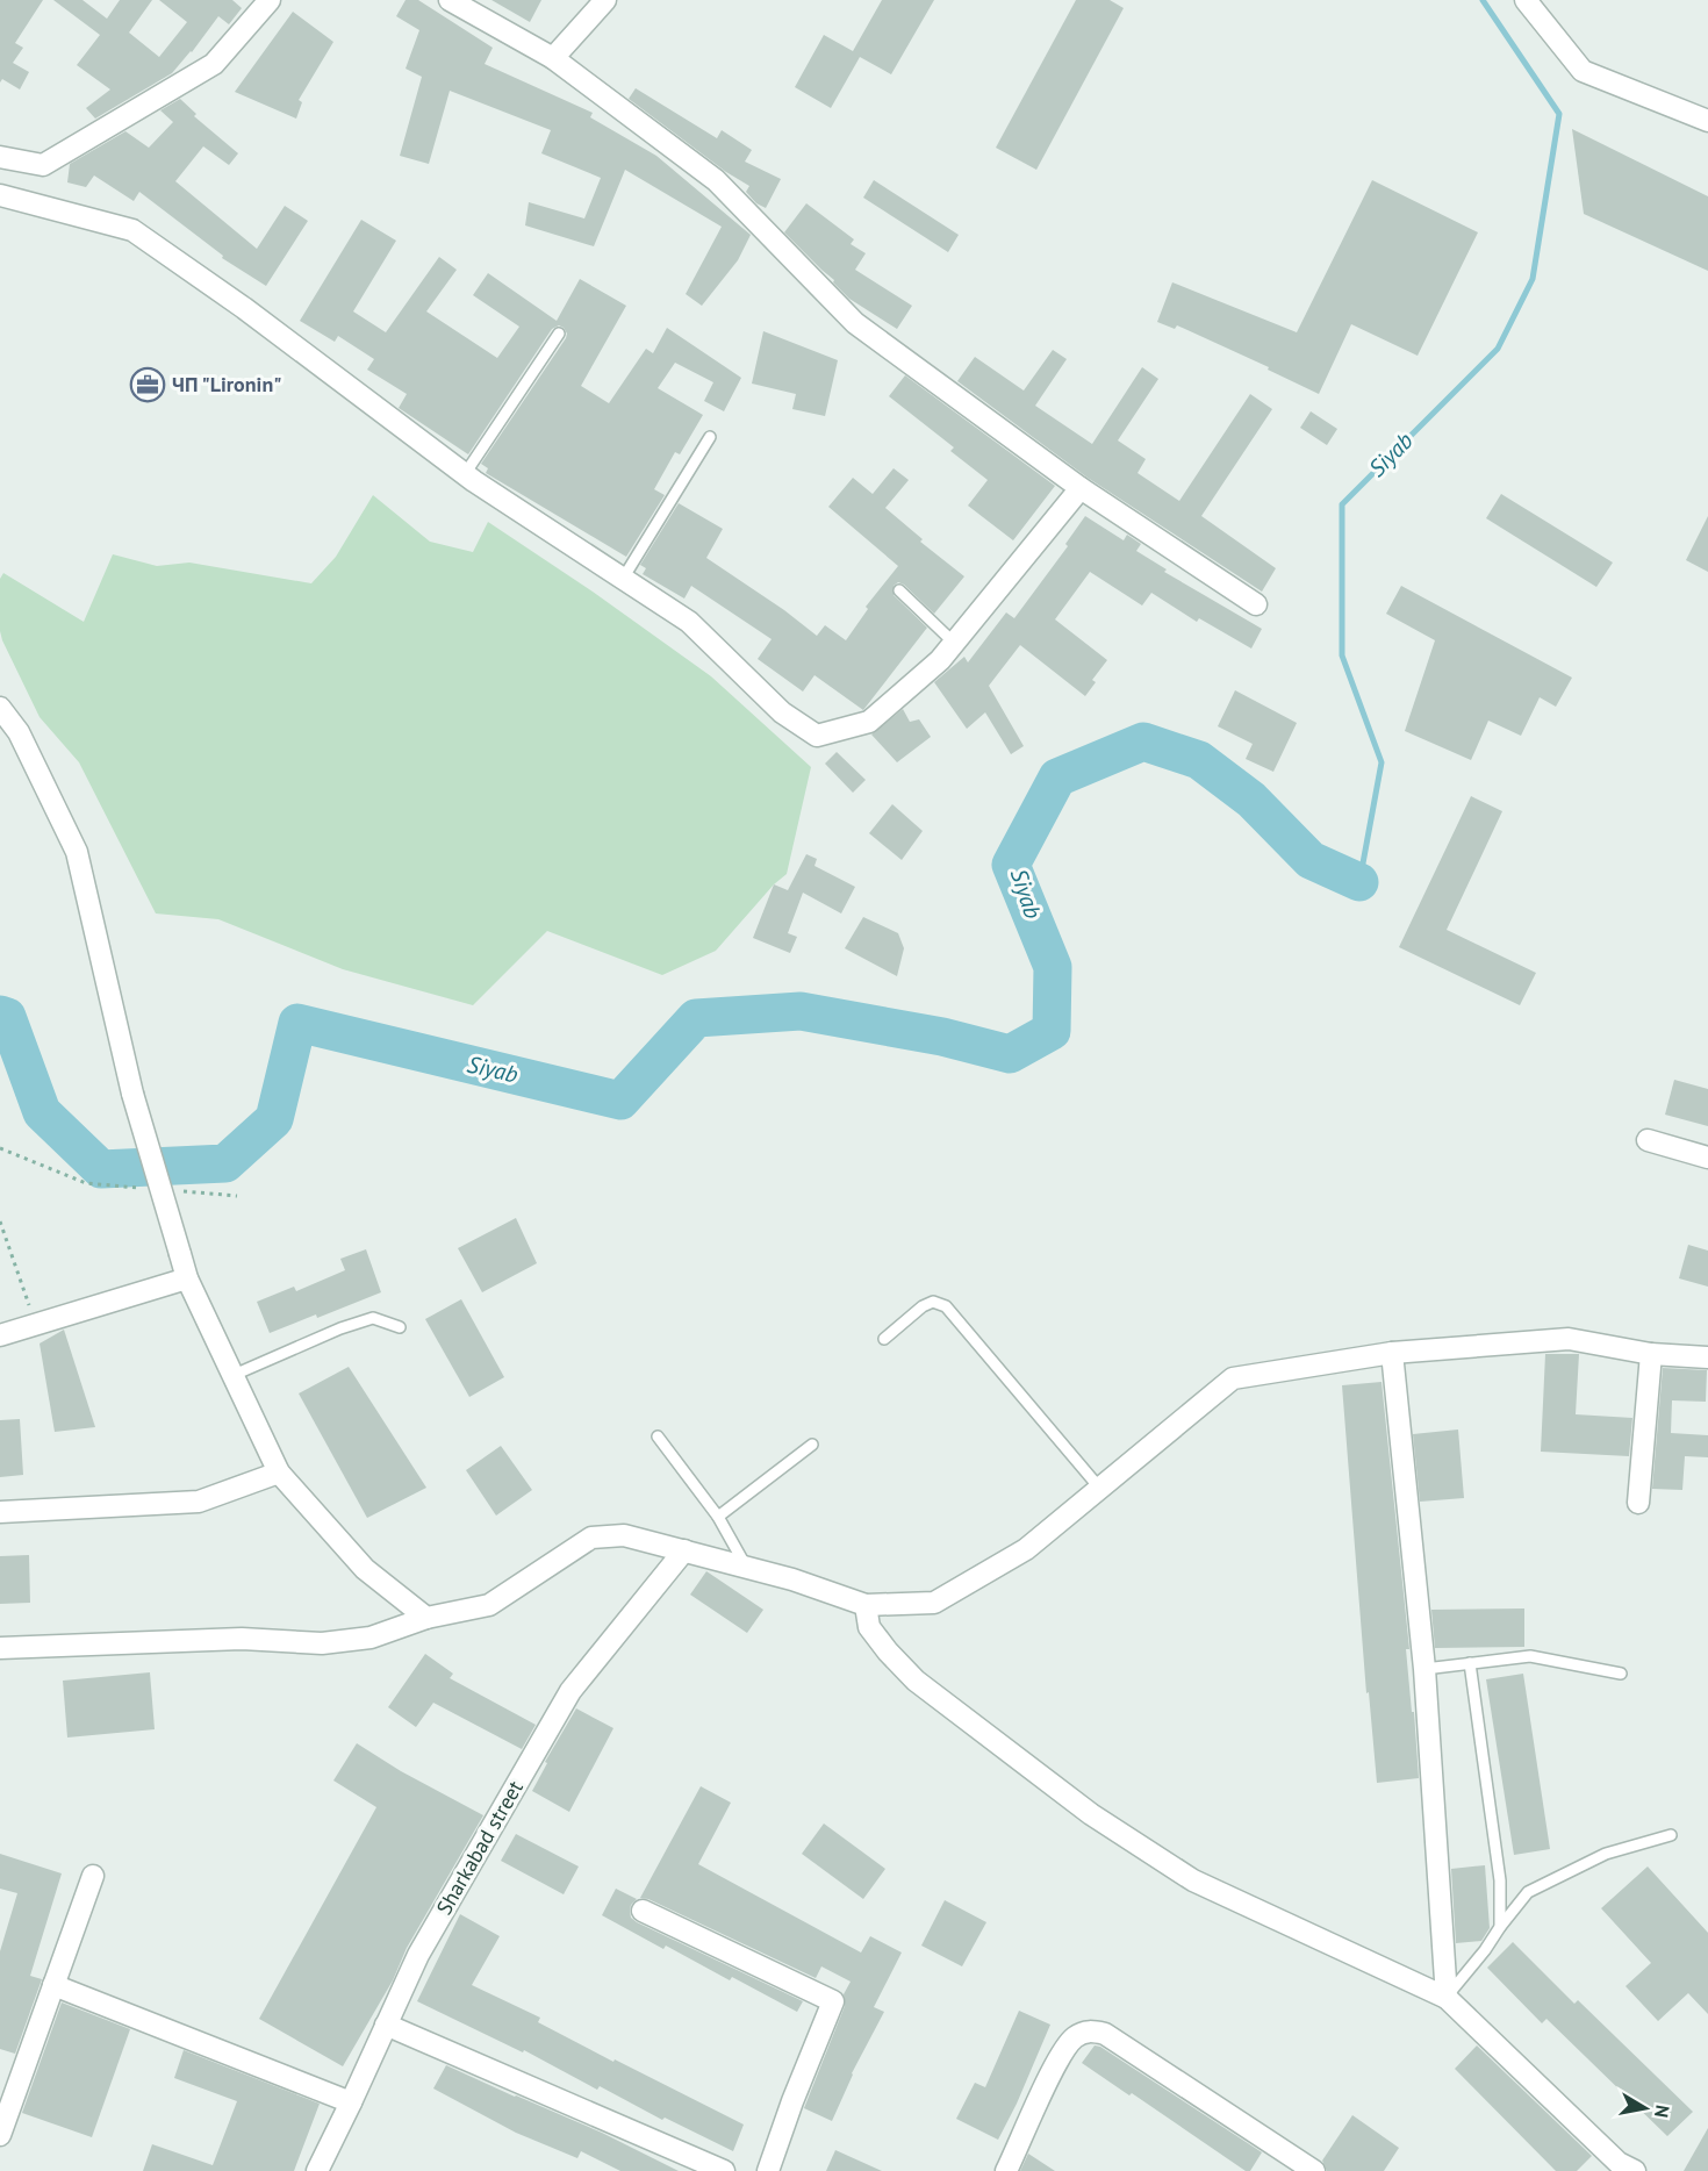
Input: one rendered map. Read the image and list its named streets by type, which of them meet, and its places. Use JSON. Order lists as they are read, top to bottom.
{
  "streets": {
    "street": ["Sharkabad street"]
  },
  "water": ["Siyab"],
  "places": {
    "office": ["ЧП \"Lironin\""]
  },
  "north": "right"
}
